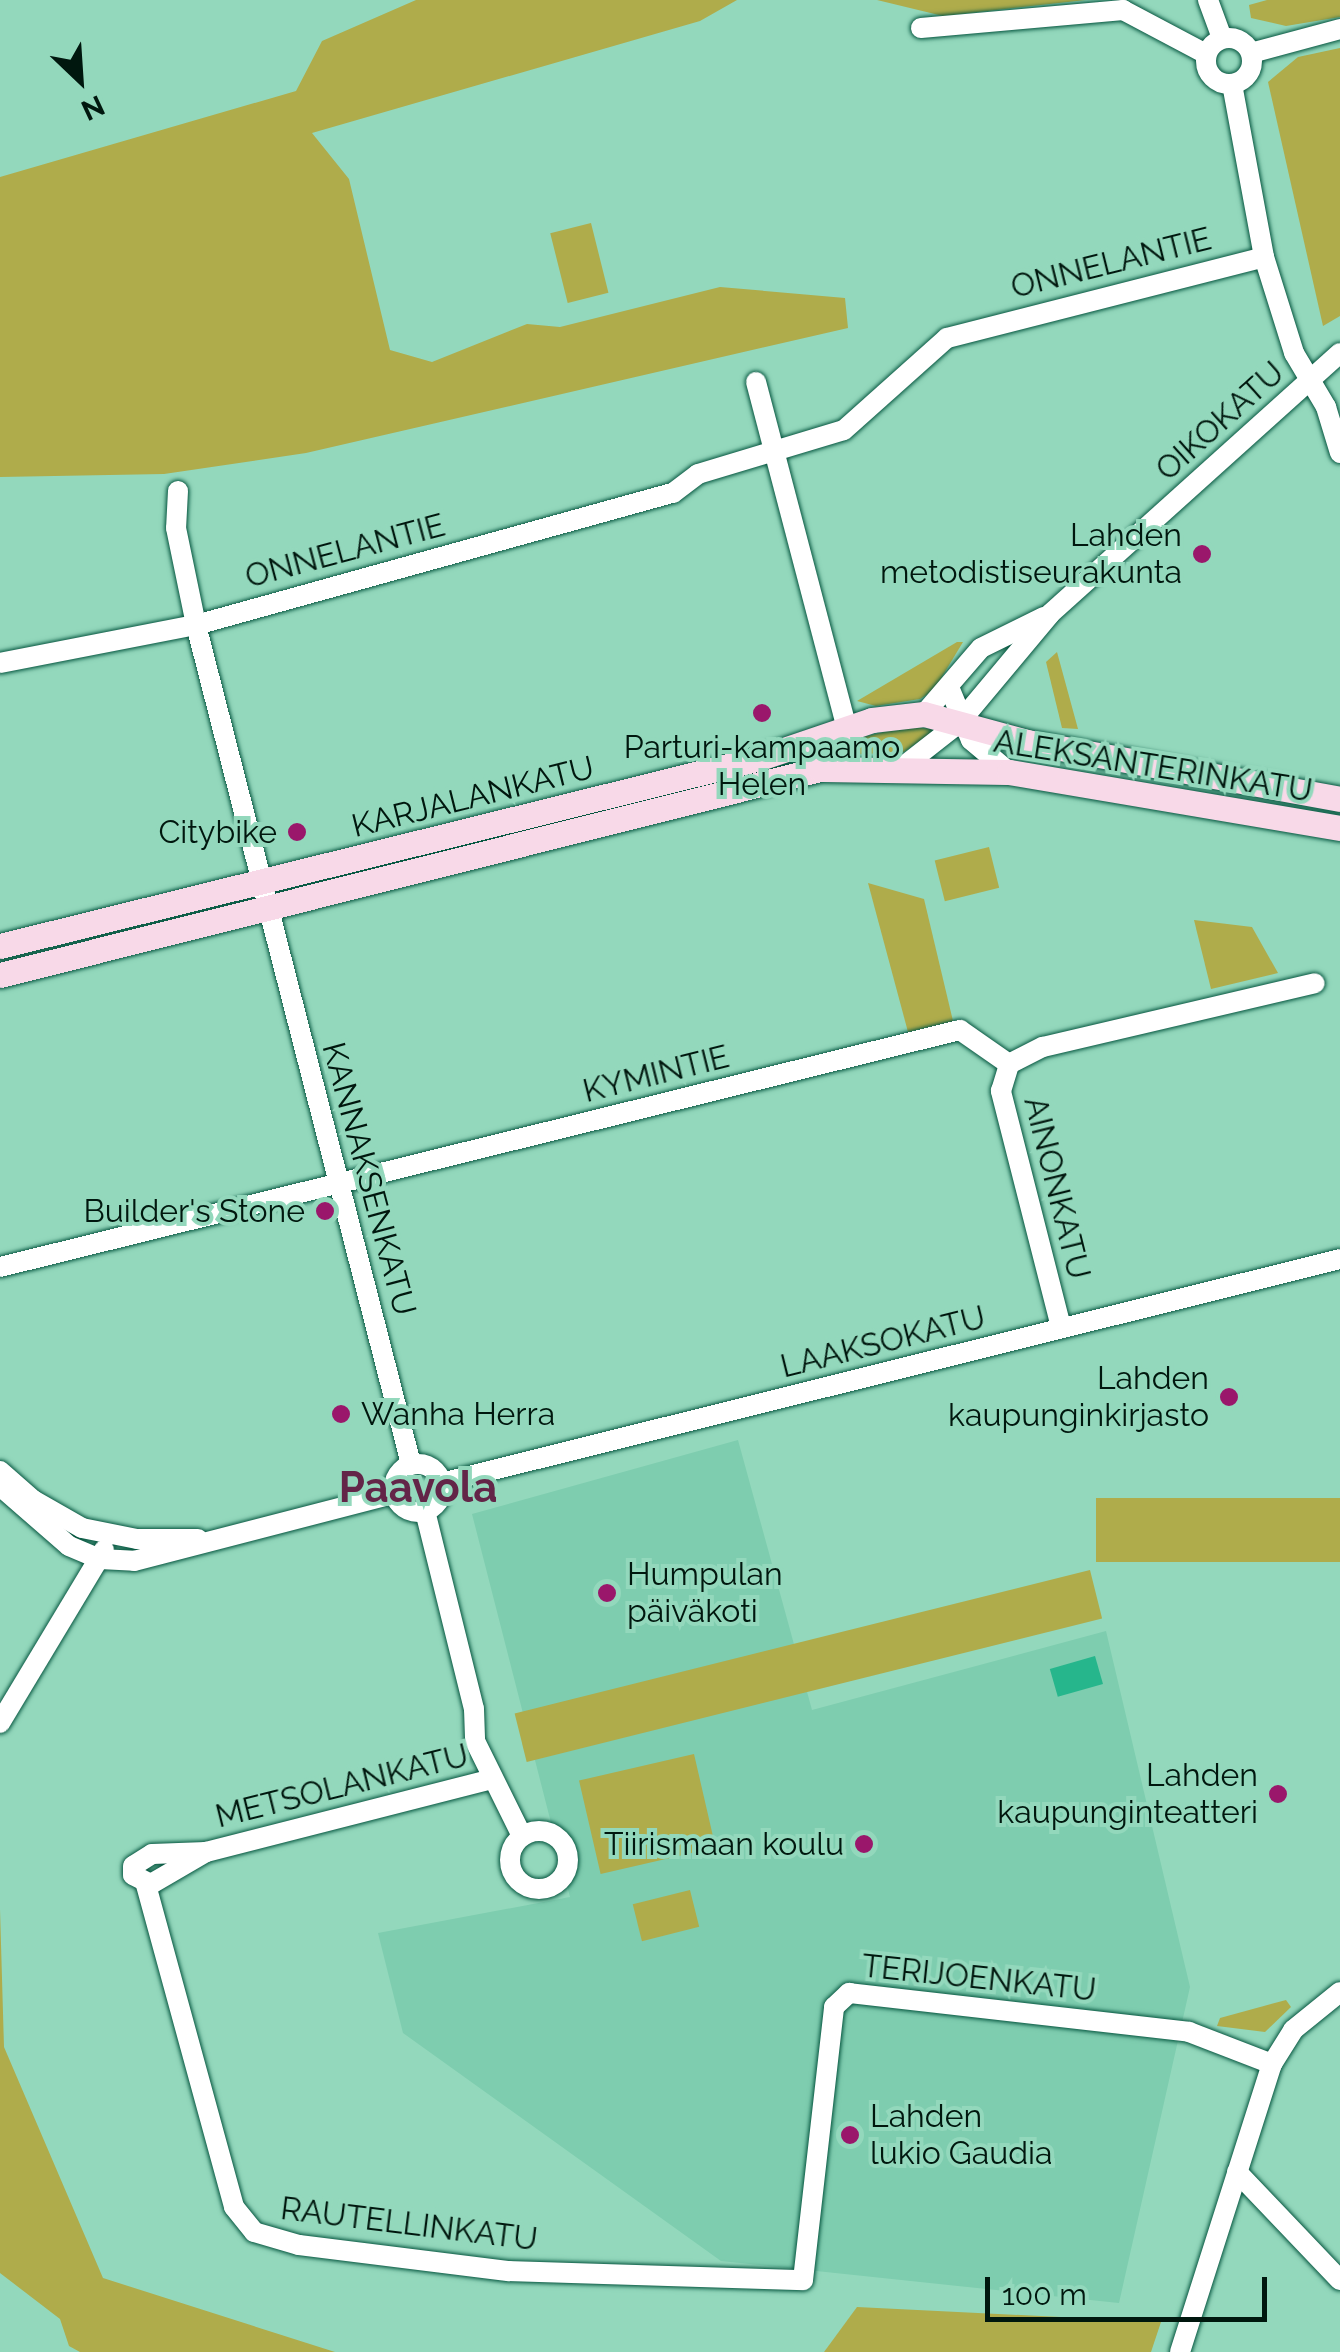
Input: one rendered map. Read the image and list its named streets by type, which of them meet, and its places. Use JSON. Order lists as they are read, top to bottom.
{
  "streets": {
    "main road": ["ALEKSANTERINKATU", "KARJALANKATU"],
    "street": [
      "ONNELANTIE",
      "OIKOKATU",
      "KYMINTIE",
      "KANNAKSENKATU",
      "AINONKATU",
      "LAAKSOKATU",
      "METSOLANKATU",
      "TERIJOENKATU",
      "RAUTELLINKATU"
    ]
  },
  "crossings": [
    ["ONNELANTIE", "KANNAKSENKATU"],
    ["OIKOKATU", "ALEKSANTERINKATU"],
    ["OIKOKATU", "KARJALANKATU"],
    ["ALEKSANTERINKATU", "KARJALANKATU"],
    ["KARJALANKATU", "KANNAKSENKATU"],
    ["KYMINTIE", "KANNAKSENKATU"],
    ["KYMINTIE", "AINONKATU"],
    ["KANNAKSENKATU", "LAAKSOKATU"],
    ["AINONKATU", "LAAKSOKATU"],
    ["METSOLANKATU", "RAUTELLINKATU"],
    ["TERIJOENKATU", "RAUTELLINKATU"]
  ],
  "districts": ["Paavola"],
  "places": [
    "Lahden metodistiseurakunta",
    "Parturi-kampaamo Helen",
    "Citybike",
    "Builder's Stone",
    "Lahden kaupunginkirjasto",
    "Wanha Herra",
    "Humpulan päiväkoti",
    "Lahden kaupunginteatteri",
    "Tiirismaan koulu",
    "Lahden lukio Gaudia"
  ],
  "scale_bar": "100 m",
  "north": "bottom right"
}
